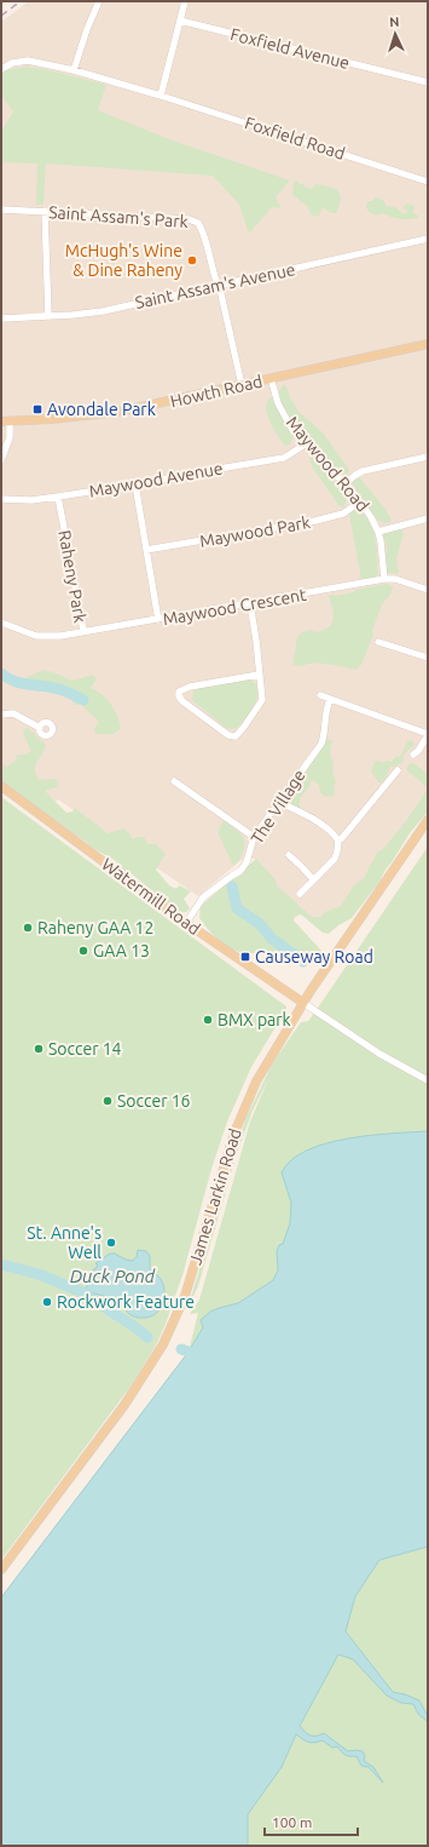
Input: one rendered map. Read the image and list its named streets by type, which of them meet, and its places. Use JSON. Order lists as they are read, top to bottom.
{
  "streets": {
    "main road": ["Howth Road", "Watermill Road", "James Larkin Road"],
    "street": [
      "Foxfield Avenue",
      "Foxfield Road",
      "Saint Assam's Park",
      "Saint Assam's Avenue",
      "Maywood Road",
      "Maywood Avenue",
      "Maywood Park",
      "Raheny Park",
      "Maywood Crescent",
      "The Village"
    ]
  },
  "crossings": [
    ["Saint Assam's Park", "Saint Assam's Avenue"],
    ["Saint Assam's Park", "Howth Road"],
    ["Howth Road", "Maywood Road"],
    ["Maywood Road", "Maywood Avenue"],
    ["Maywood Road", "Maywood Park"],
    ["Maywood Road", "Maywood Crescent"],
    ["Maywood Avenue", "Raheny Park"],
    ["Raheny Park", "Maywood Crescent"],
    ["The Village", "Watermill Road"],
    ["Watermill Road", "James Larkin Road"]
  ],
  "water": ["Duck Pond"],
  "places": {
    "other": [
      "McHugh's Wine & Dine Raheny",
      "Raheny GAA 12",
      "GAA 13",
      "BMX park",
      "Soccer 14",
      "Soccer 16",
      "St. Anne's Well",
      "Rockwork Feature"
    ],
    "transit": ["Avondale Park", "Causeway Road"]
  },
  "scale_bar": "100 m",
  "north": "top"
}
